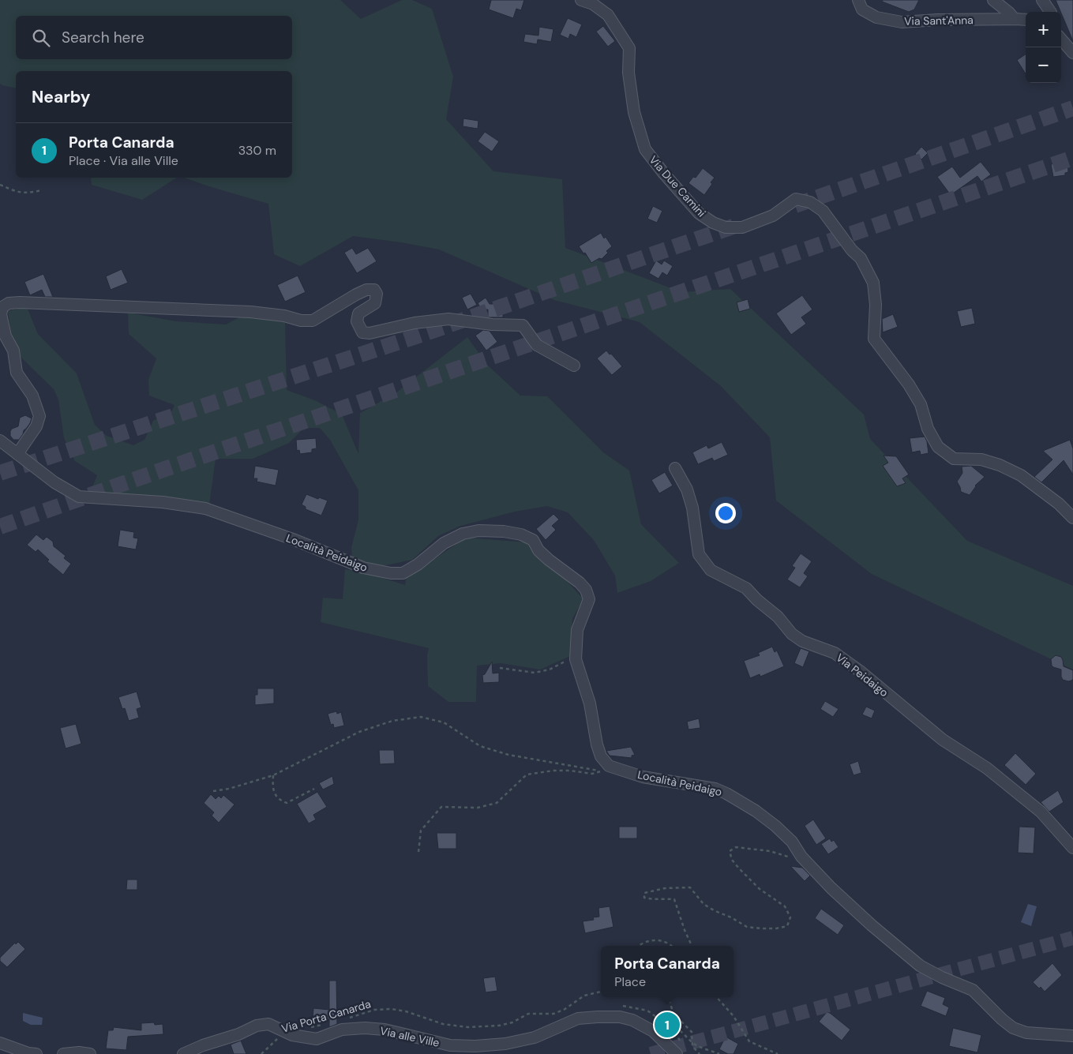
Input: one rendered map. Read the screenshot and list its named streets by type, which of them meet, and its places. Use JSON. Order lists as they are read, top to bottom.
{
  "streets": {
    "street": [
      "Via Sant'Anna",
      "Via Due Camini",
      "Località Peidaigo",
      "Via Peidaigo",
      "Via alle Ville"
    ],
    "path": ["Via Porta Canarda"]
  },
  "crossings": [
    ["Via Porta Canarda", "Via alle Ville"]
  ],
  "page": {
    "map_buttons": ["+", "−"],
    "search": "Search here",
    "heading": "Nearby",
    "list": [
      {
        "mark": "1",
        "name": "Porta Canarda",
        "note": "Place · Via alle Ville",
        "value": "330 m"
      }
    ],
    "popup": ["Porta Canarda", "Place"],
    "pins": "1"
  }
}
